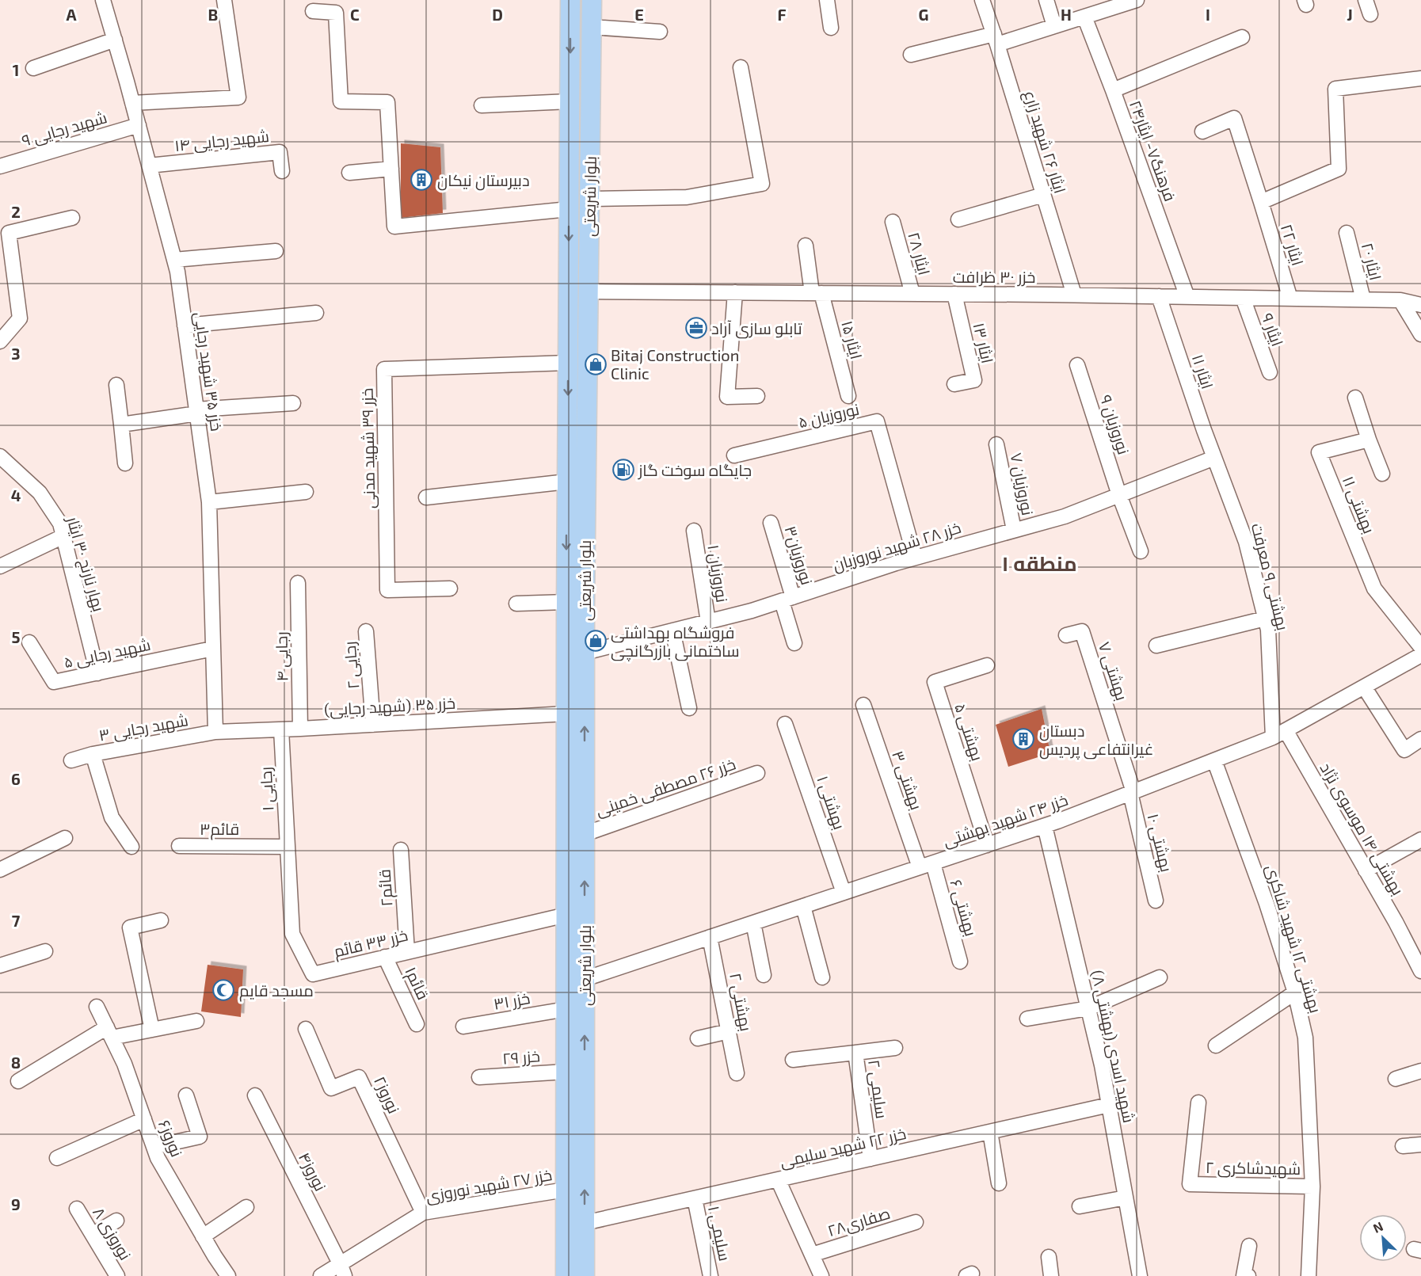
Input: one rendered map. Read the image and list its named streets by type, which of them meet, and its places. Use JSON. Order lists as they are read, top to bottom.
{
  "streets": {
    "main road": ["بلوار شریعتی"],
    "street": [
      "شهید رجایی ۹",
      "شهید رجایی ۱۴",
      "ایثار ۲۶ شهید زارع",
      "فرهنگ۷- ایثار۲۴",
      "ایثار ۲۲",
      "ایثار ۲۸",
      "ایثار ۲۰",
      "خزر ۳۰ ظرافت",
      "ایثار ۹",
      "ایثار ۱۵",
      "ایثار ۱۳",
      "خزر ۳۵ شهید رجایی",
      "ایثار ۱۱",
      "نوروزیان ۵",
      "نوروزیان ۹",
      "خزر ۳۹ شهید مدنی",
      "نوروزیان ۷",
      "بهشتی ۱۱",
      "خزر ۲۸ شهید نوروزیان",
      "نوروزیان۳",
      "بهار نارنج ۳۰ ایثار",
      "نوروزیان ۱",
      "بهشتی ۹ معرفت",
      "شهید رجایی ۵",
      "رجایی ۴",
      "رجایی ۲",
      "بهشتی ۷",
      "خزر ۳۵ (شهید رجایی)",
      "شهید رجایی ۳",
      "بهشتی ۵",
      "بهشتی ۳",
      "خزر ۲۶ مصطفی خمینی",
      "رجایی ۱",
      "بهشتی ۱",
      "خزر ۲۴ شهید بهشتی",
      "قائم۳",
      "بهشتی ۱۴ موسوی نژاد",
      "بهشتی ۱۰",
      "قائم۲",
      "بهشتی ۶",
      "بهشتی ۱۲ شهید شاکری",
      "خزر ۳۳ قائم",
      "قائم۱",
      "خزر ۳۱",
      "بهشتی ۲",
      "شهید اسدی (بهشتی ۸)",
      "خزر ۲۹",
      "سلیمی ۲",
      "نوروز۲",
      "نوروز۶",
      "خزر ۲۲ شهید سلیمی",
      "شهیدشاکری ۲",
      "نوروز۴",
      "خزر ۲۷ شهید نوروزی",
      "صفاری۲۸",
      "نوروزی ۸",
      "سلیمی ۱"
    ]
  },
  "crossings": [
    ["شهید رجایی ۹", "خزر ۳۵ شهید رجایی"],
    ["شهید رجایی ۱۴", "خزر ۳۵ شهید رجایی"],
    ["ایثار ۲۶ شهید زارع", "خزر ۳۰ ظرافت"],
    ["فرهنگ۷- ایثار۲۴", "خزر ۳۰ ظرافت"],
    ["بلوار شریعتی", "خزر ۳۰ ظرافت"],
    ["بلوار شریعتی", "خزر ۳۹ شهید مدنی"],
    ["بلوار شریعتی", "خزر ۲۸ شهید نوروزیان"],
    ["بلوار شریعتی", "خزر ۳۵ (شهید رجایی)"],
    ["بلوار شریعتی", "خزر ۲۶ مصطفی خمینی"],
    ["بلوار شریعتی", "خزر ۲۴ شهید بهشتی"],
    ["بلوار شریعتی", "خزر ۳۳ قائم"],
    ["بلوار شریعتی", "خزر ۳۱"],
    ["بلوار شریعتی", "خزر ۲۹"],
    ["بلوار شریعتی", "خزر ۲۲ شهید سلیمی"],
    ["بلوار شریعتی", "خزر ۲۷ شهید نوروزی"],
    ["ایثار ۲۲", "خزر ۳۰ ظرافت"],
    ["ایثار ۲۸", "خزر ۳۰ ظرافت"],
    ["ایثار ۲۰", "خزر ۳۰ ظرافت"],
    ["خزر ۳۰ ظرافت", "ایثار ۹"],
    ["خزر ۳۰ ظرافت", "ایثار ۱۵"],
    ["خزر ۳۰ ظرافت", "ایثار ۱۳"],
    ["خزر ۳۰ ظرافت", "ایثار ۱۱"],
    ["خزر ۳۵ شهید رجایی", "شهید رجایی ۵"],
    ["خزر ۳۵ شهید رجایی", "خزر ۳۵ (شهید رجایی)"],
    ["خزر ۳۵ شهید رجایی", "شهید رجایی ۳"],
    ["ایثار ۱۱", "خزر ۲۸ شهید نوروزیان"],
    ["ایثار ۱۱", "بهشتی ۹ معرفت"],
    ["نوروزیان ۵", "خزر ۲۸ شهید نوروزیان"],
    ["نوروزیان ۹", "خزر ۲۸ شهید نوروزیان"],
    ["نوروزیان ۷", "خزر ۲۸ شهید نوروزیان"],
    ["خزر ۲۸ شهید نوروزیان", "نوروزیان۳"],
    ["خزر ۲۸ شهید نوروزیان", "نوروزیان ۱"],
    ["خزر ۲۸ شهید نوروزیان", "بهشتی ۹ معرفت"],
    ["بهار نارنج ۳۰ ایثار", "شهید رجایی ۵"],
    ["بهشتی ۹ معرفت", "خزر ۲۴ شهید بهشتی"],
    ["بهشتی ۹ معرفت", "بهشتی ۱۴ موسوی نژاد"],
    ["رجایی ۴", "خزر ۳۵ (شهید رجایی)"],
    ["رجایی ۲", "خزر ۳۵ (شهید رجایی)"],
    ["بهشتی ۷", "خزر ۲۴ شهید بهشتی"],
    ["بهشتی ۷", "بهشتی ۱۰"],
    ["خزر ۳۵ (شهید رجایی)", "شهید رجایی ۳"],
    ["خزر ۳۵ (شهید رجایی)", "رجایی ۱"],
    ["بهشتی ۵", "خزر ۲۴ شهید بهشتی"],
    ["بهشتی ۳", "خزر ۲۴ شهید بهشتی"],
    ["بهشتی ۳", "بهشتی ۶"],
    ["رجایی ۱", "قائم۳"],
    ["رجایی ۱", "خزر ۳۳ قائم"],
    ["بهشتی ۱", "خزر ۲۴ شهید بهشتی"],
    ["خزر ۲۴ شهید بهشتی", "بهشتی ۱۴ موسوی نژاد"],
    ["خزر ۲۴ شهید بهشتی", "بهشتی ۱۰"],
    ["خزر ۲۴ شهید بهشتی", "بهشتی ۶"],
    ["خزر ۲۴ شهید بهشتی", "بهشتی ۱۲ شهید شاکری"],
    ["خزر ۲۴ شهید بهشتی", "بهشتی ۲"],
    ["خزر ۲۴ شهید بهشتی", "شهید اسدی (بهشتی ۸)"],
    ["قائم۳", "خزر ۳۳ قائم"],
    ["قائم۲", "خزر ۳۳ قائم"],
    ["بهشتی ۱۲ شهید شاکری", "شهیدشاکری ۲"],
    ["خزر ۳۳ قائم", "قائم۱"],
    ["شهید اسدی (بهشتی ۸)", "خزر ۲۲ شهید سلیمی"],
    ["سلیمی ۲", "خزر ۲۲ شهید سلیمی"],
    ["نوروز۲", "خزر ۲۷ شهید نوروزی"],
    ["خزر ۲۲ شهید سلیمی", "سلیمی ۱"],
    ["نوروز۴", "خزر ۲۷ شهید نوروزی"]
  ],
  "districts": ["منطقه ۱"],
  "places": {
    "building": ["دبیرستان نیکان", "دبستان غیرانتفاعی پردیس"],
    "office": ["تابلو سازی آراد"],
    "shop": ["Bitaj Construction Clinic", "فروشگاه بهداشتی ساختمانی بازرگانچی"],
    "fuel station": ["جایگاه سوخت گاز"],
    "mosque": ["مسجد قایم"]
  },
  "north": "top left",
  "grid": {
    "columns": [
      "A",
      "B",
      "C",
      "D",
      "E",
      "F",
      "G",
      "H",
      "I",
      "J"
    ],
    "rows": [
      "1",
      "2",
      "3",
      "4",
      "5",
      "6",
      "7",
      "8",
      "9"
    ]
  }
}
